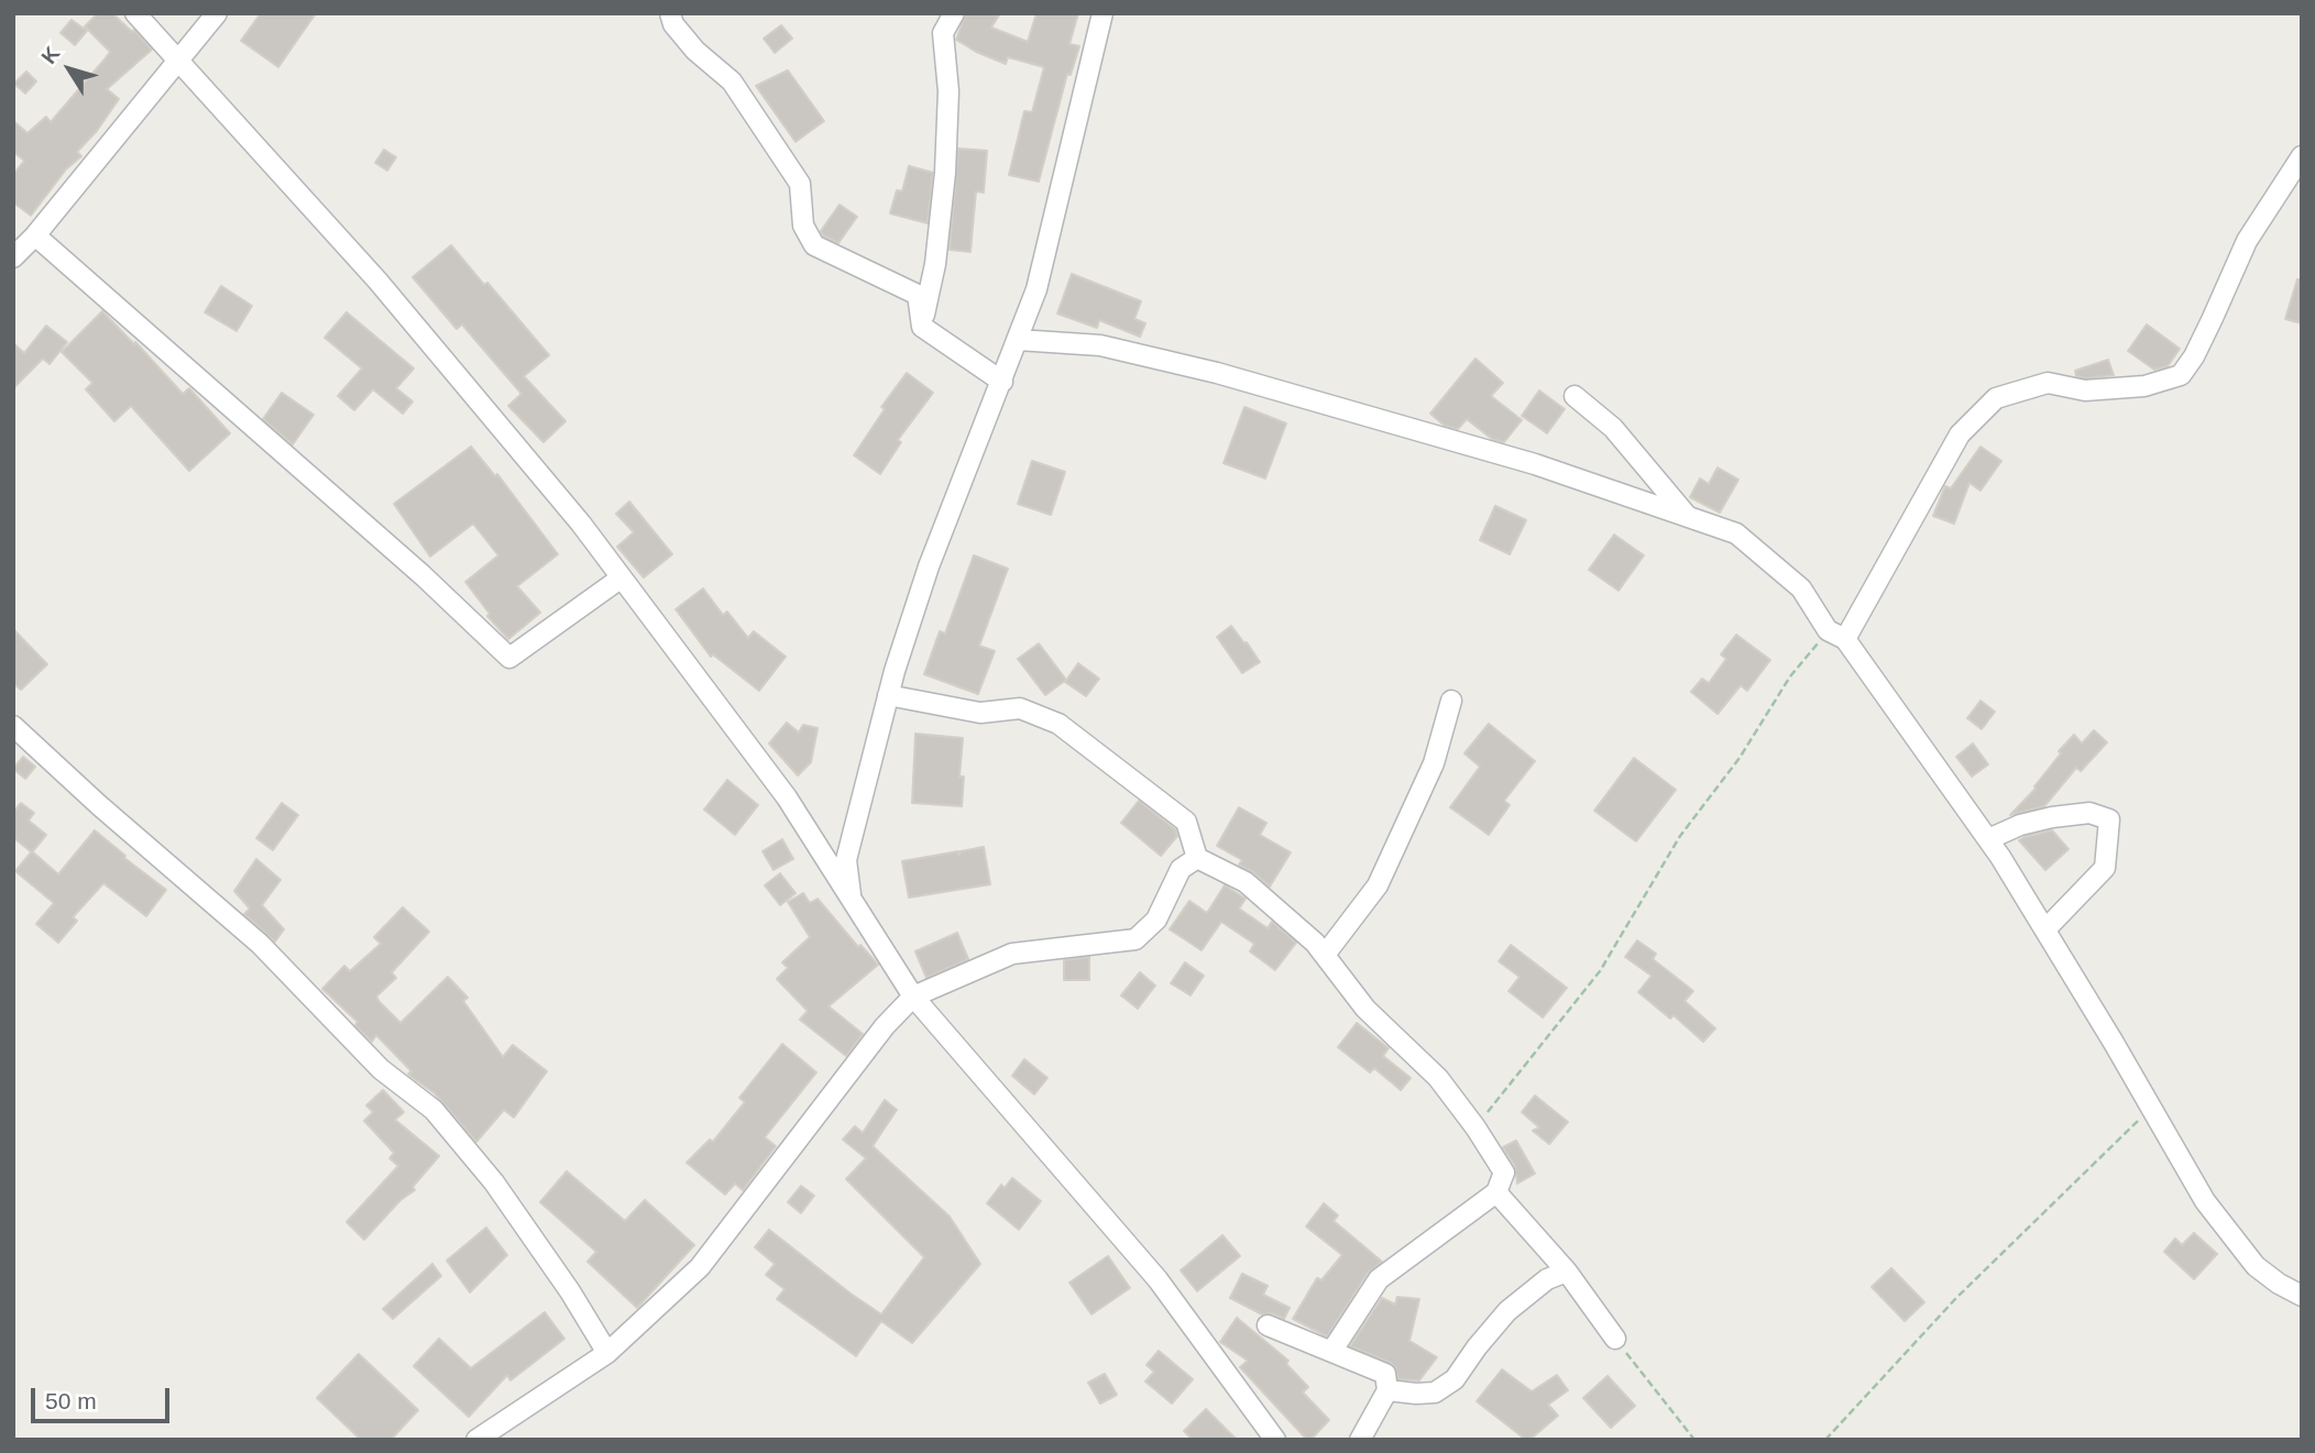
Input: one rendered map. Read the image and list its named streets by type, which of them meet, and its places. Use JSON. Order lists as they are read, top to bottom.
{
  "scale_bar": "50 m",
  "north": "top left"
}
